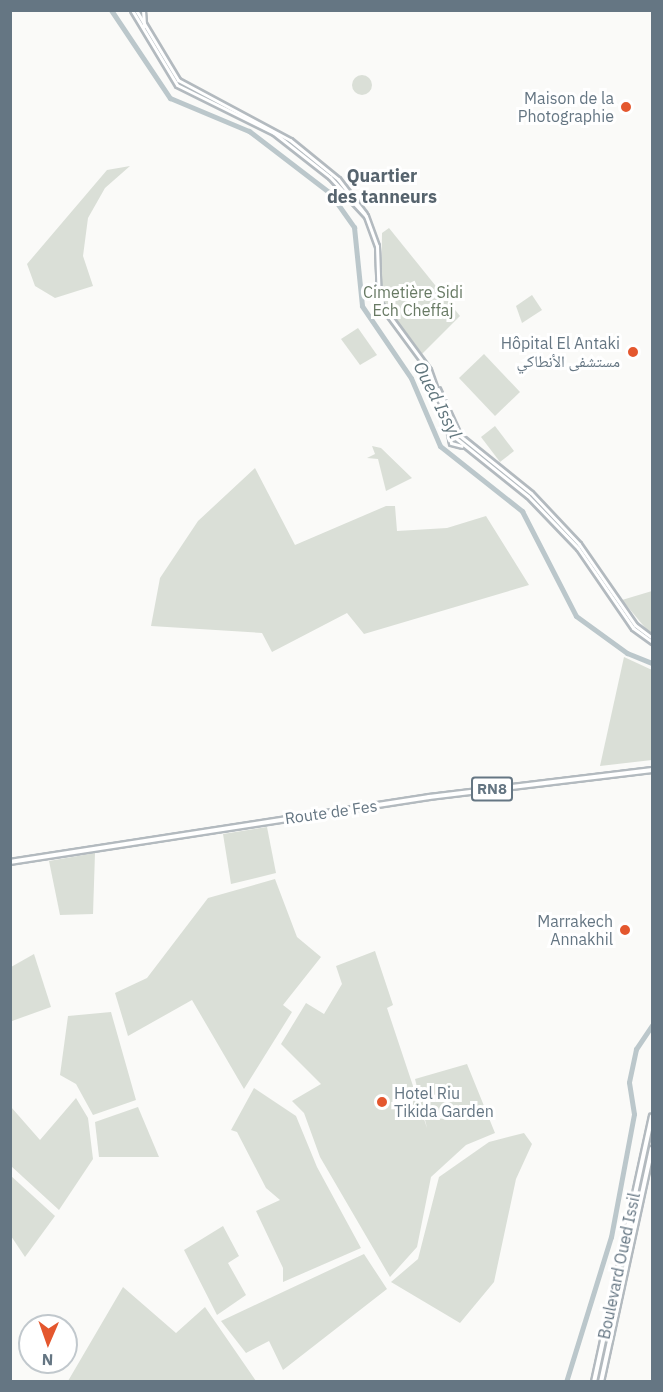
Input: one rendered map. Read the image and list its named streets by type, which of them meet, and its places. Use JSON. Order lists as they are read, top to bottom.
{
  "streets": {
    "main road": ["RN8", "Route de Fes", "Boulevard Oued Issil"]
  },
  "districts": ["Quartier des tanneurs"],
  "water": ["Oued Issyl"],
  "parks": ["Cimetière Sidi Ech Cheffaj"],
  "places": [
    "Maison de la Photographie",
    "Hôpital El Antaki مستشفى الأنطاكي",
    "Marrakech Annakhil",
    "Hotel Riu Tikida Garden"
  ],
  "north": "bottom"
}
